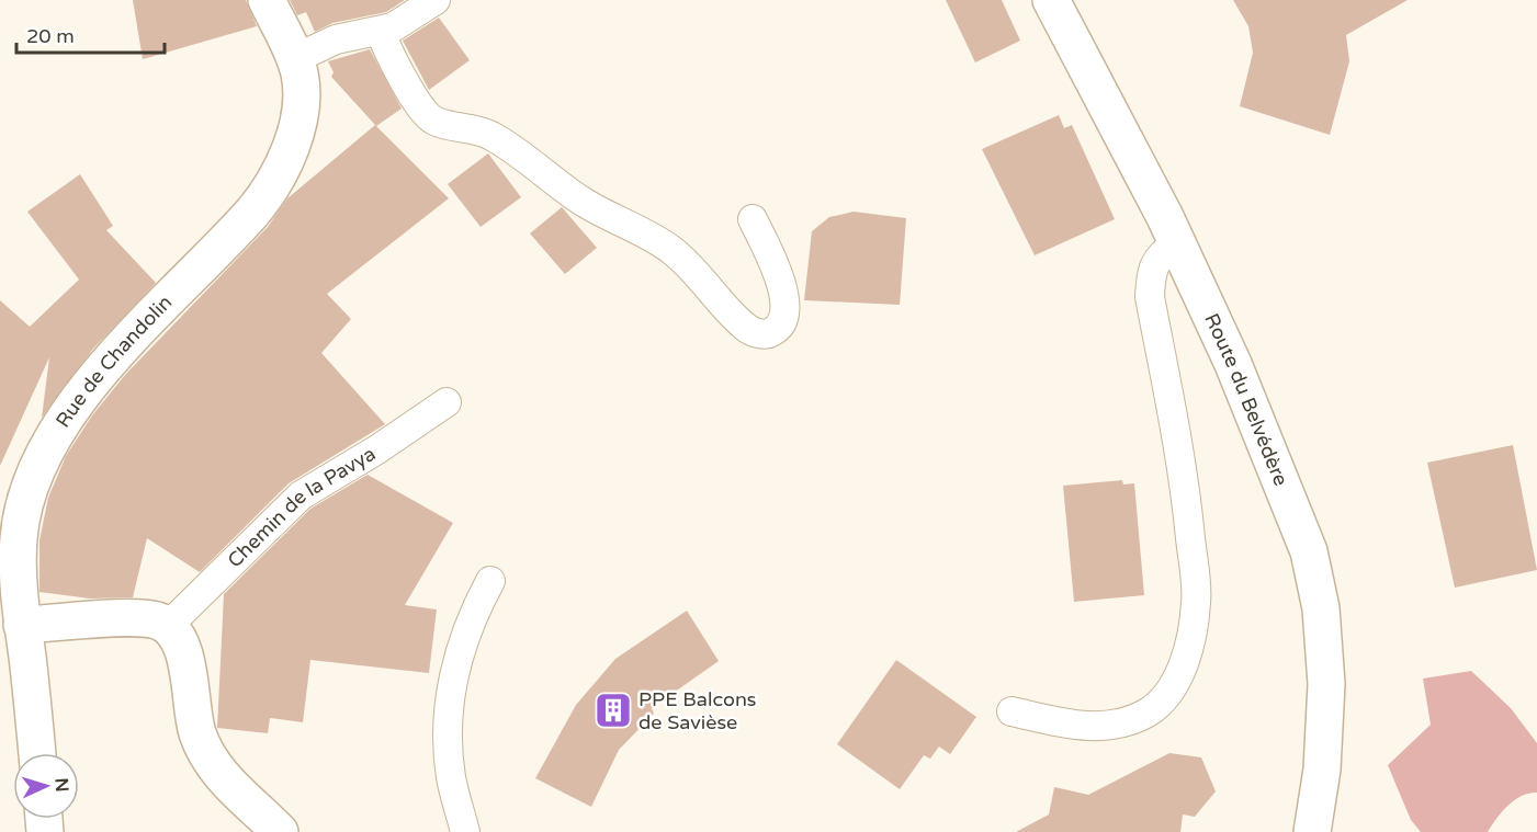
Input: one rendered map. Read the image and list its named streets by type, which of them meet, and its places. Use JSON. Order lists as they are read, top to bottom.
{
  "streets": {
    "street": ["Rue de Chandolin", "Route du Belvédère"],
    "lane": ["Chemin de la Pavya"]
  },
  "places": {
    "building": ["PPE Balcons de Savièse"]
  },
  "scale_bar": "20 m",
  "north": "right"
}
